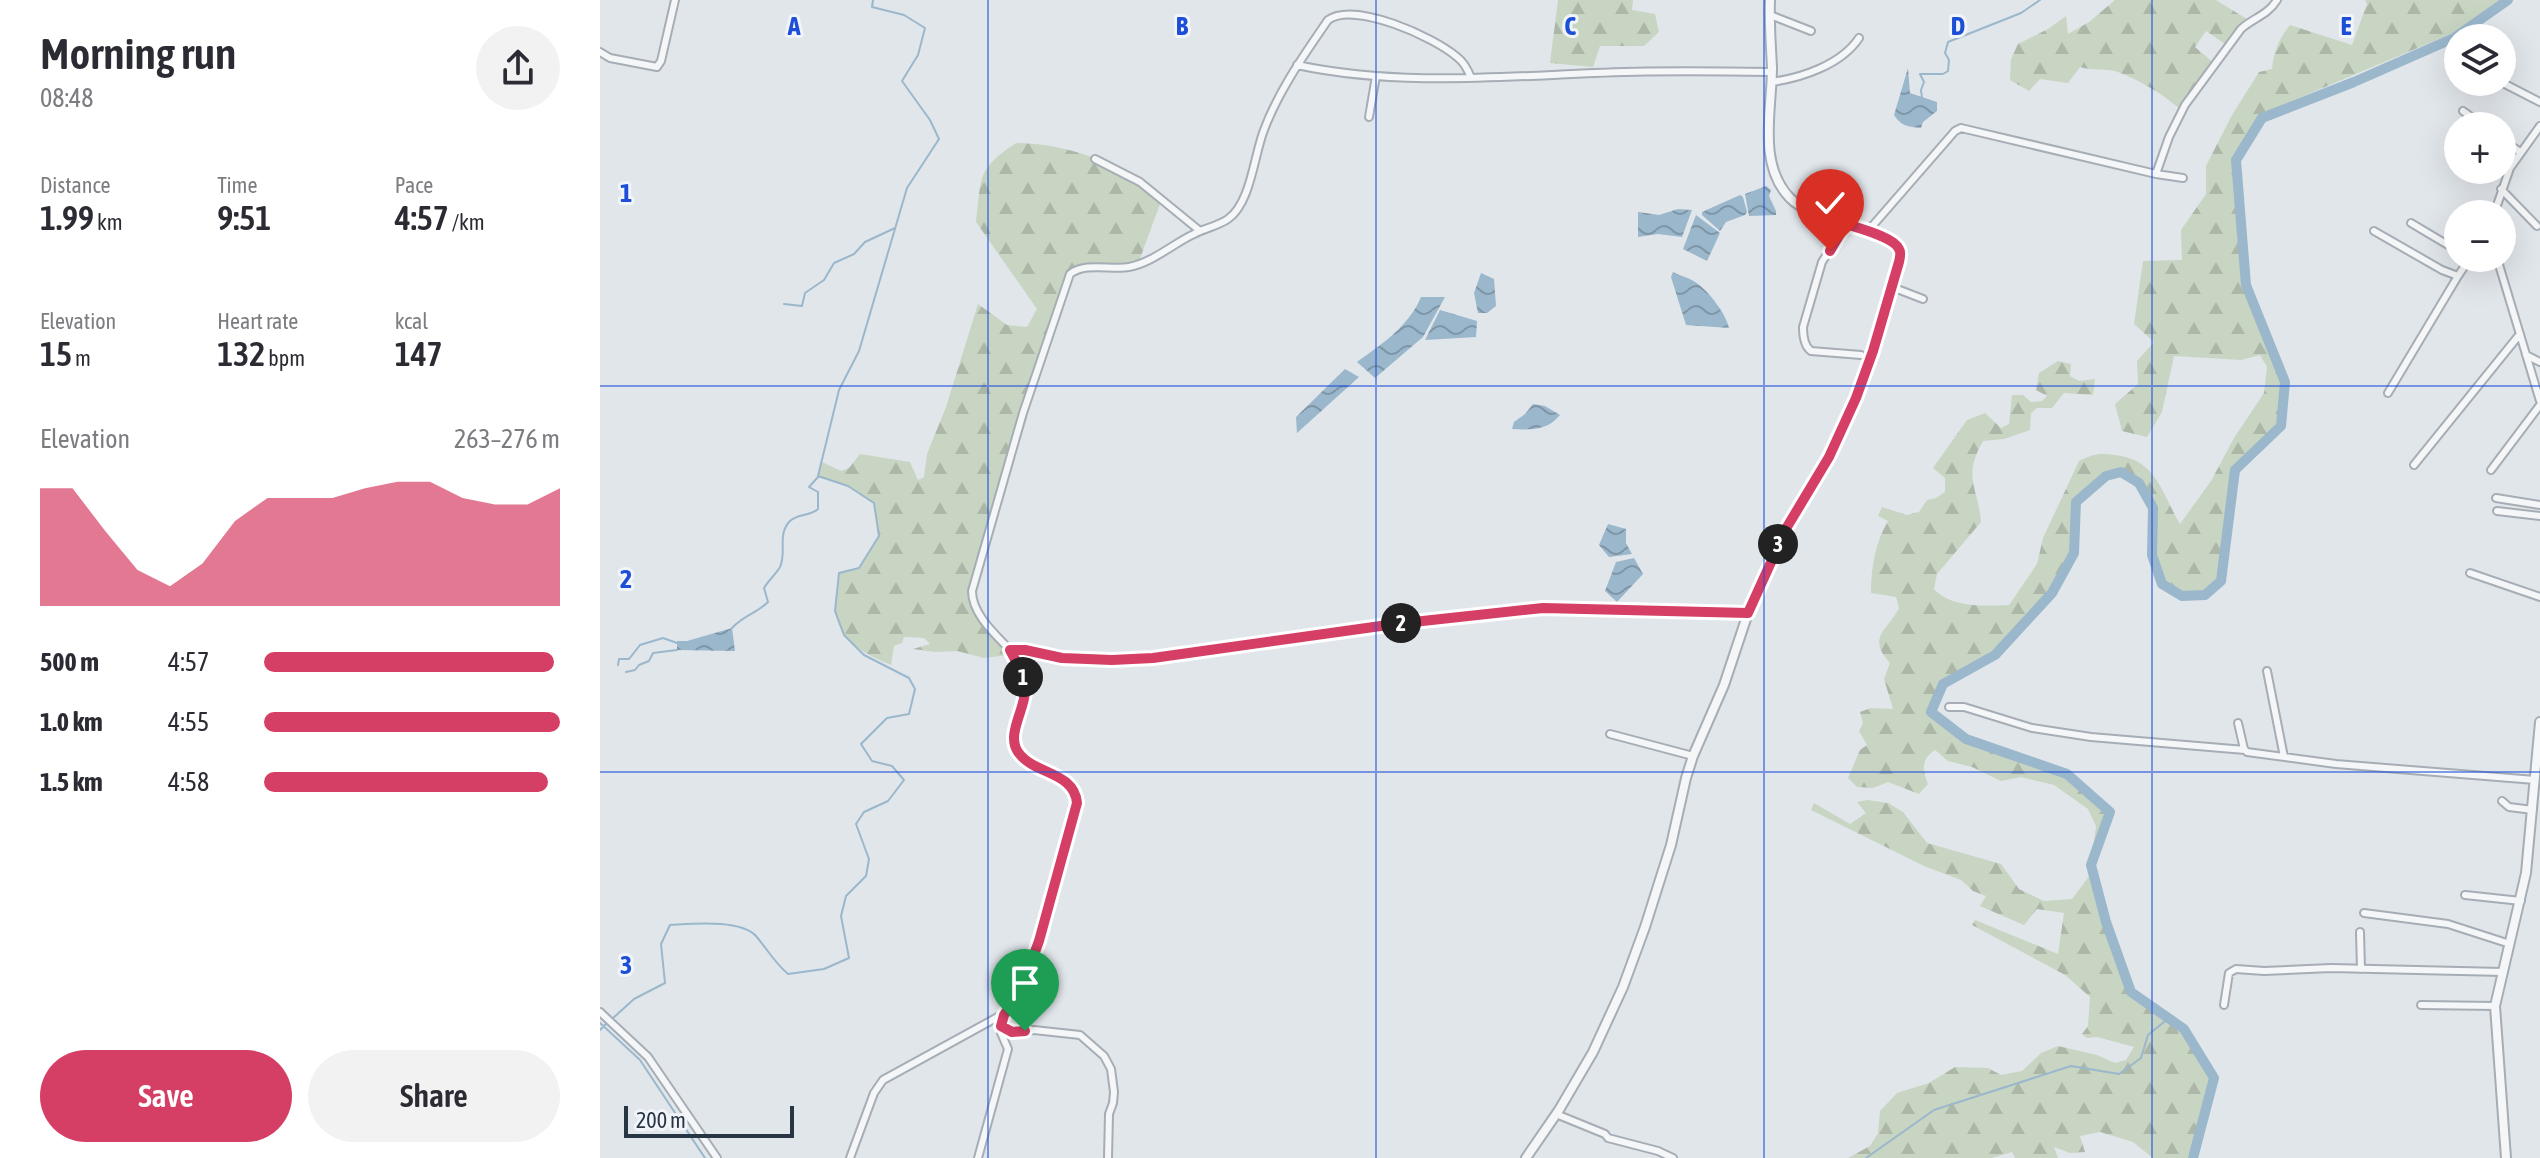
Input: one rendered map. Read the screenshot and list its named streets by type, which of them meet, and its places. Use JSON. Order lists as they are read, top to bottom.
{
  "scale_bar": "200 m",
  "page": {
    "heading": ["Morning run", "08:48"],
    "map_buttons": ["+", "−"],
    "stats": [
      ["Distance", "1.99 km"],
      ["Time", "9:51"],
      ["Pace", "4:57 /km"],
      ["Elevation", "15 m"],
      ["Heart rate", "132 bpm"],
      ["kcal", "147"]
    ],
    "chart": ["Elevation", "263–276 m"],
    "pins": ["3", "2", "1"],
    "list": [
      {
        "name": "500 m",
        "note": "4:57"
      },
      {
        "name": "1.0 km",
        "note": "4:55"
      },
      {
        "name": "1.5 km",
        "note": "4:58"
      }
    ],
    "buttons": ["Save", "Share"],
    "scale": "200 m"
  },
  "grid": {
    "columns": [
      "A",
      "B",
      "C",
      "D",
      "E"
    ],
    "rows": ["1", "2", "3"]
  }
}
